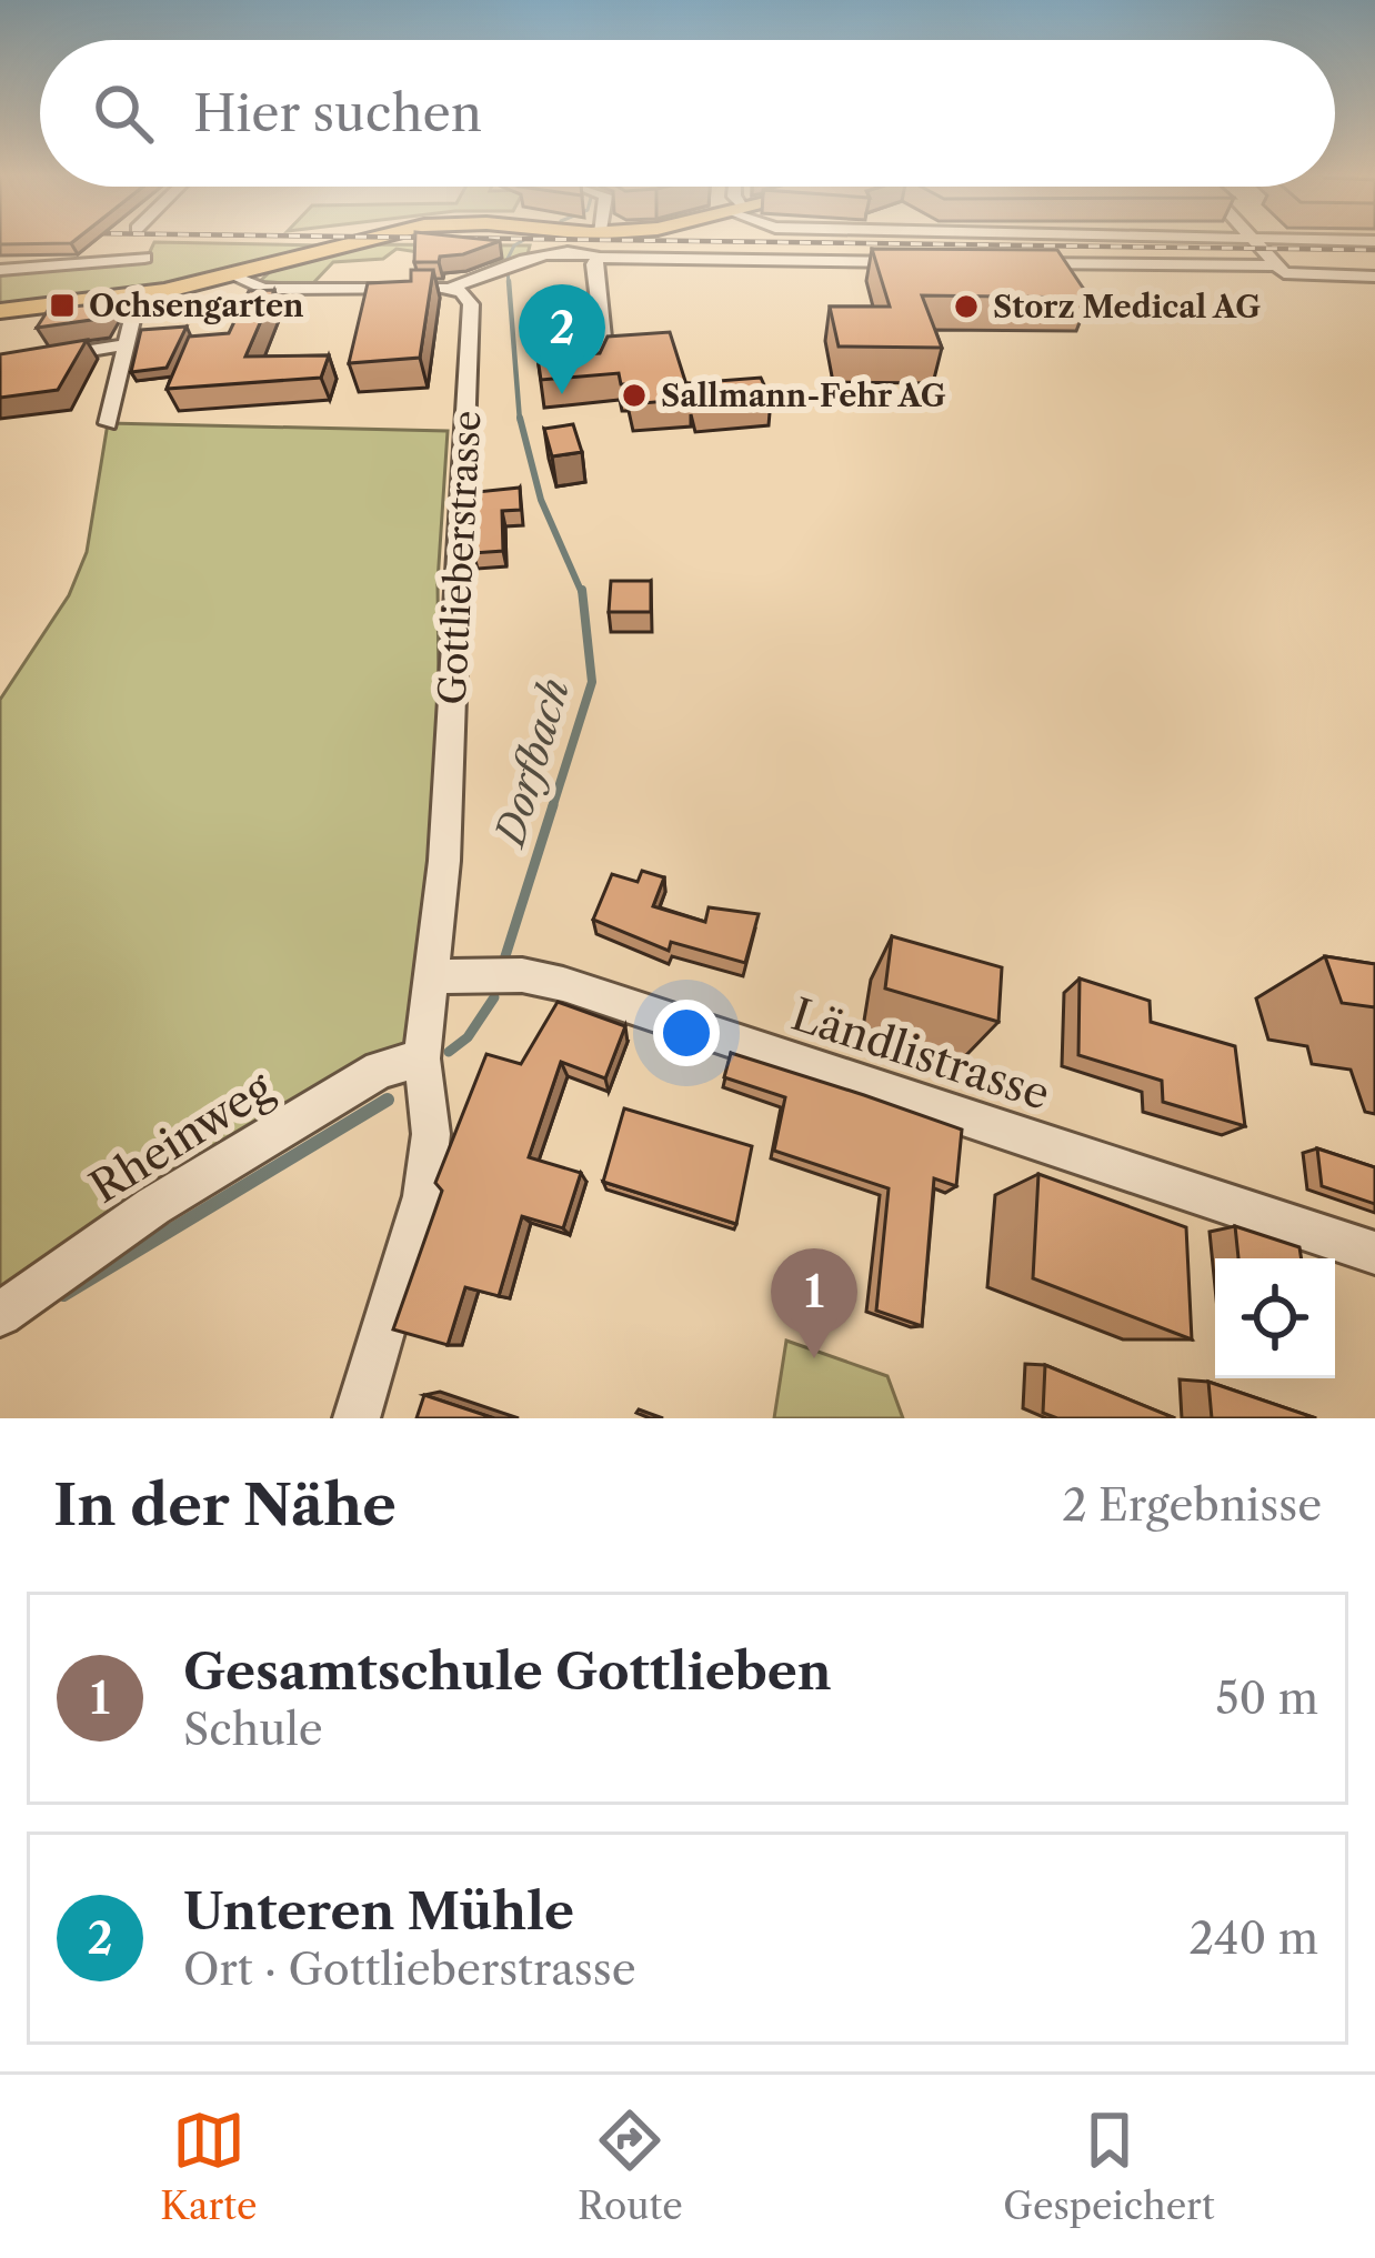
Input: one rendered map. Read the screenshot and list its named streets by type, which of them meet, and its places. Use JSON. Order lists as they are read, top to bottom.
{
  "streets": {
    "street": ["Gottlieberstrasse", "Ländlistrasse", "Rheinweg"]
  },
  "crossings": [
    ["Gottlieberstrasse", "Ländlistrasse"],
    ["Gottlieberstrasse", "Rheinweg"]
  ],
  "water": ["Dorfbach"],
  "places": {
    "transit": ["Ochsengarten"],
    "other": ["Storz Medical AG", "Sallmann-Fehr AG"]
  },
  "page": {
    "search": "Hier suchen",
    "pins": ["2", "1"],
    "heading": ["In der Nähe", "2 Ergebnisse"],
    "list": [
      {
        "mark": "1",
        "name": "Gesamtschule Gottlieben",
        "note": "Schule",
        "value": "50 m"
      },
      {
        "mark": "2",
        "name": "Unteren Mühle",
        "note": "Ort · Gottlieberstrasse",
        "value": "240 m"
      }
    ],
    "nav": ["Karte", "Route", "Gespeichert"]
  }
}
